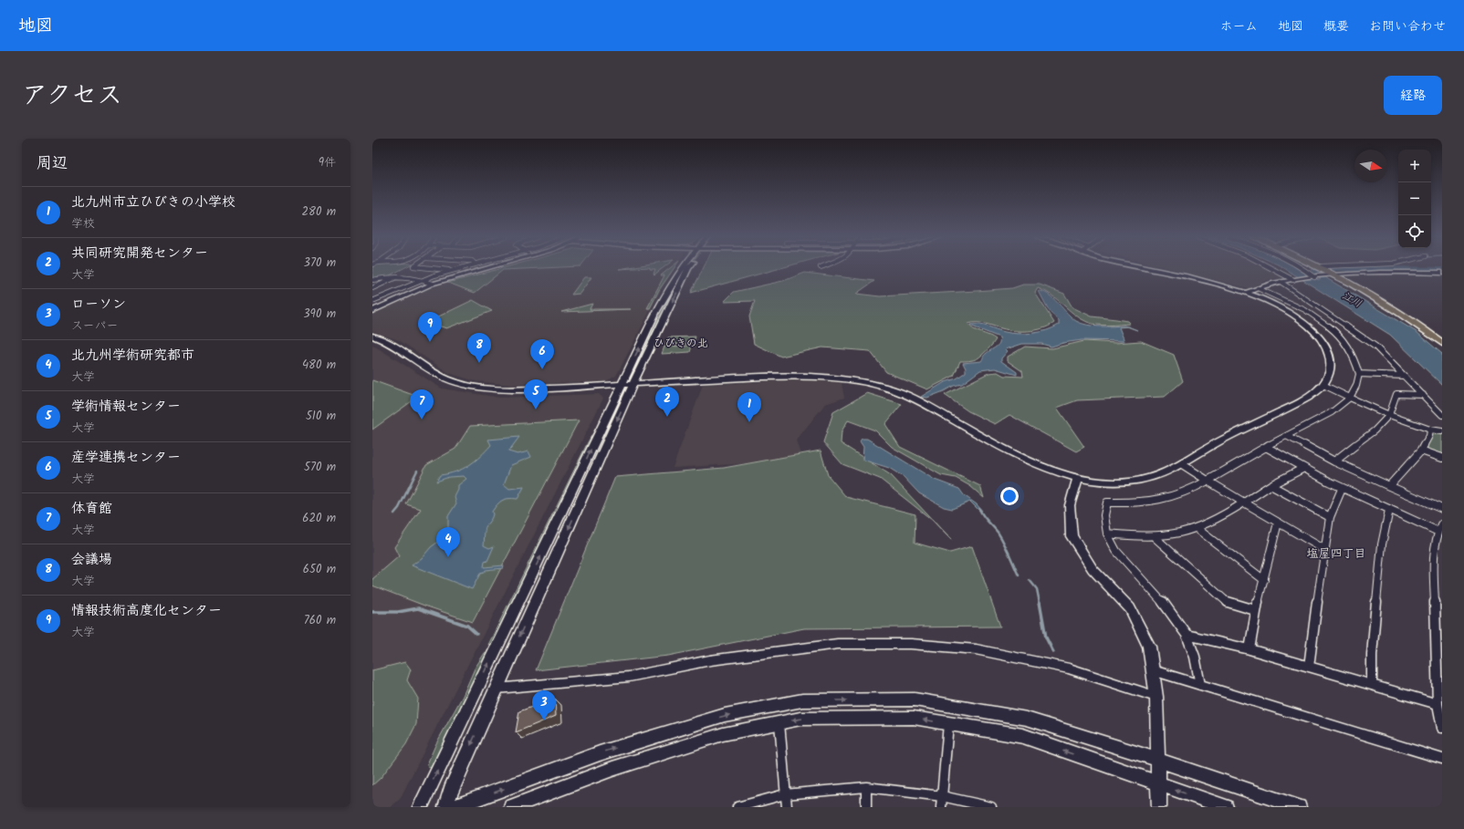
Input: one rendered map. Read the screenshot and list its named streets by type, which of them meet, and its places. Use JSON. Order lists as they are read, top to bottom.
{
  "districts": ["ひびきの北", "塩屋四丁目"],
  "water": ["江川"],
  "north": "right",
  "page": {
    "header": "地図",
    "nav": [
      "ホーム",
      "地図",
      "概要",
      "お問い合わせ"
    ],
    "title": "アクセス",
    "buttons": "経路",
    "heading": ["周辺", "9件"],
    "map_buttons": ["+", "−"],
    "list": [
      {
        "mark": "1",
        "name": "北九州市立ひびきの小学校",
        "note": "学校",
        "value": "280 m"
      },
      {
        "mark": "2",
        "name": "共同研究開発センター",
        "note": "大学",
        "value": "370 m"
      },
      {
        "mark": "3",
        "name": "ローソン",
        "note": "スーパー",
        "value": "390 m"
      },
      {
        "mark": "4",
        "name": "北九州学術研究都市",
        "note": "大学",
        "value": "480 m"
      },
      {
        "mark": "5",
        "name": "学術情報センター",
        "note": "大学",
        "value": "510 m"
      },
      {
        "mark": "6",
        "name": "産学連携センター",
        "note": "大学",
        "value": "570 m"
      },
      {
        "mark": "7",
        "name": "体育館",
        "note": "大学",
        "value": "620 m"
      },
      {
        "mark": "8",
        "name": "会議場",
        "note": "大学",
        "value": "650 m"
      },
      {
        "mark": "9",
        "name": "情報技術高度化センター",
        "note": "大学",
        "value": "760 m"
      }
    ],
    "pins": [
      "9",
      "8",
      "6",
      "5",
      "2",
      "7",
      "1",
      "4",
      "3"
    ]
  }
}
